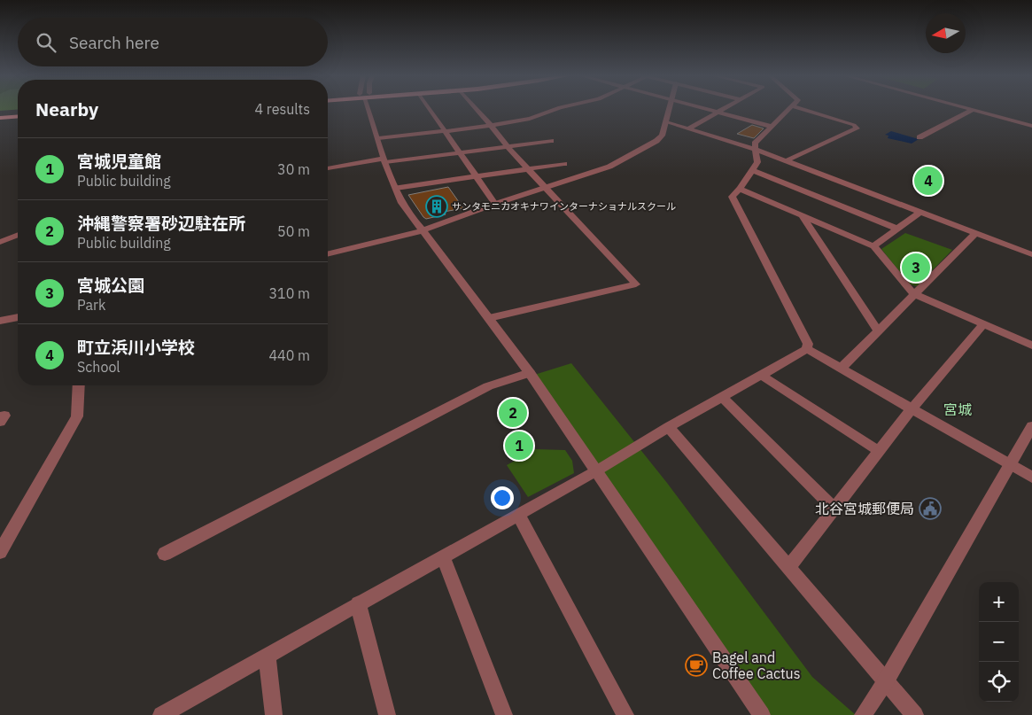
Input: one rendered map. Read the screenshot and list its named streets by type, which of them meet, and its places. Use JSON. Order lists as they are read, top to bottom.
{
  "districts": ["宮城"],
  "places": {
    "building": ["サンタモニカオキナワインターナショナルスクール"],
    "public building": ["北谷宮城郵便局"],
    "cafe": ["Bagel and Coffee Cactus"]
  },
  "north": "left",
  "page": {
    "search": "Search here",
    "heading": ["Nearby", "4 results"],
    "list": [
      {
        "mark": "1",
        "name": "宮城児童館",
        "note": "Public building",
        "value": "30 m"
      },
      {
        "mark": "2",
        "name": "沖縄警察署砂辺駐在所",
        "note": "Public building",
        "value": "50 m"
      },
      {
        "mark": "3",
        "name": "宮城公園",
        "note": "Park",
        "value": "310 m"
      },
      {
        "mark": "4",
        "name": "町立浜川小学校",
        "note": "School",
        "value": "440 m"
      }
    ],
    "pins": [
      "4",
      "3",
      "2",
      "1"
    ],
    "map_buttons": ["+", "−"]
  }
}
